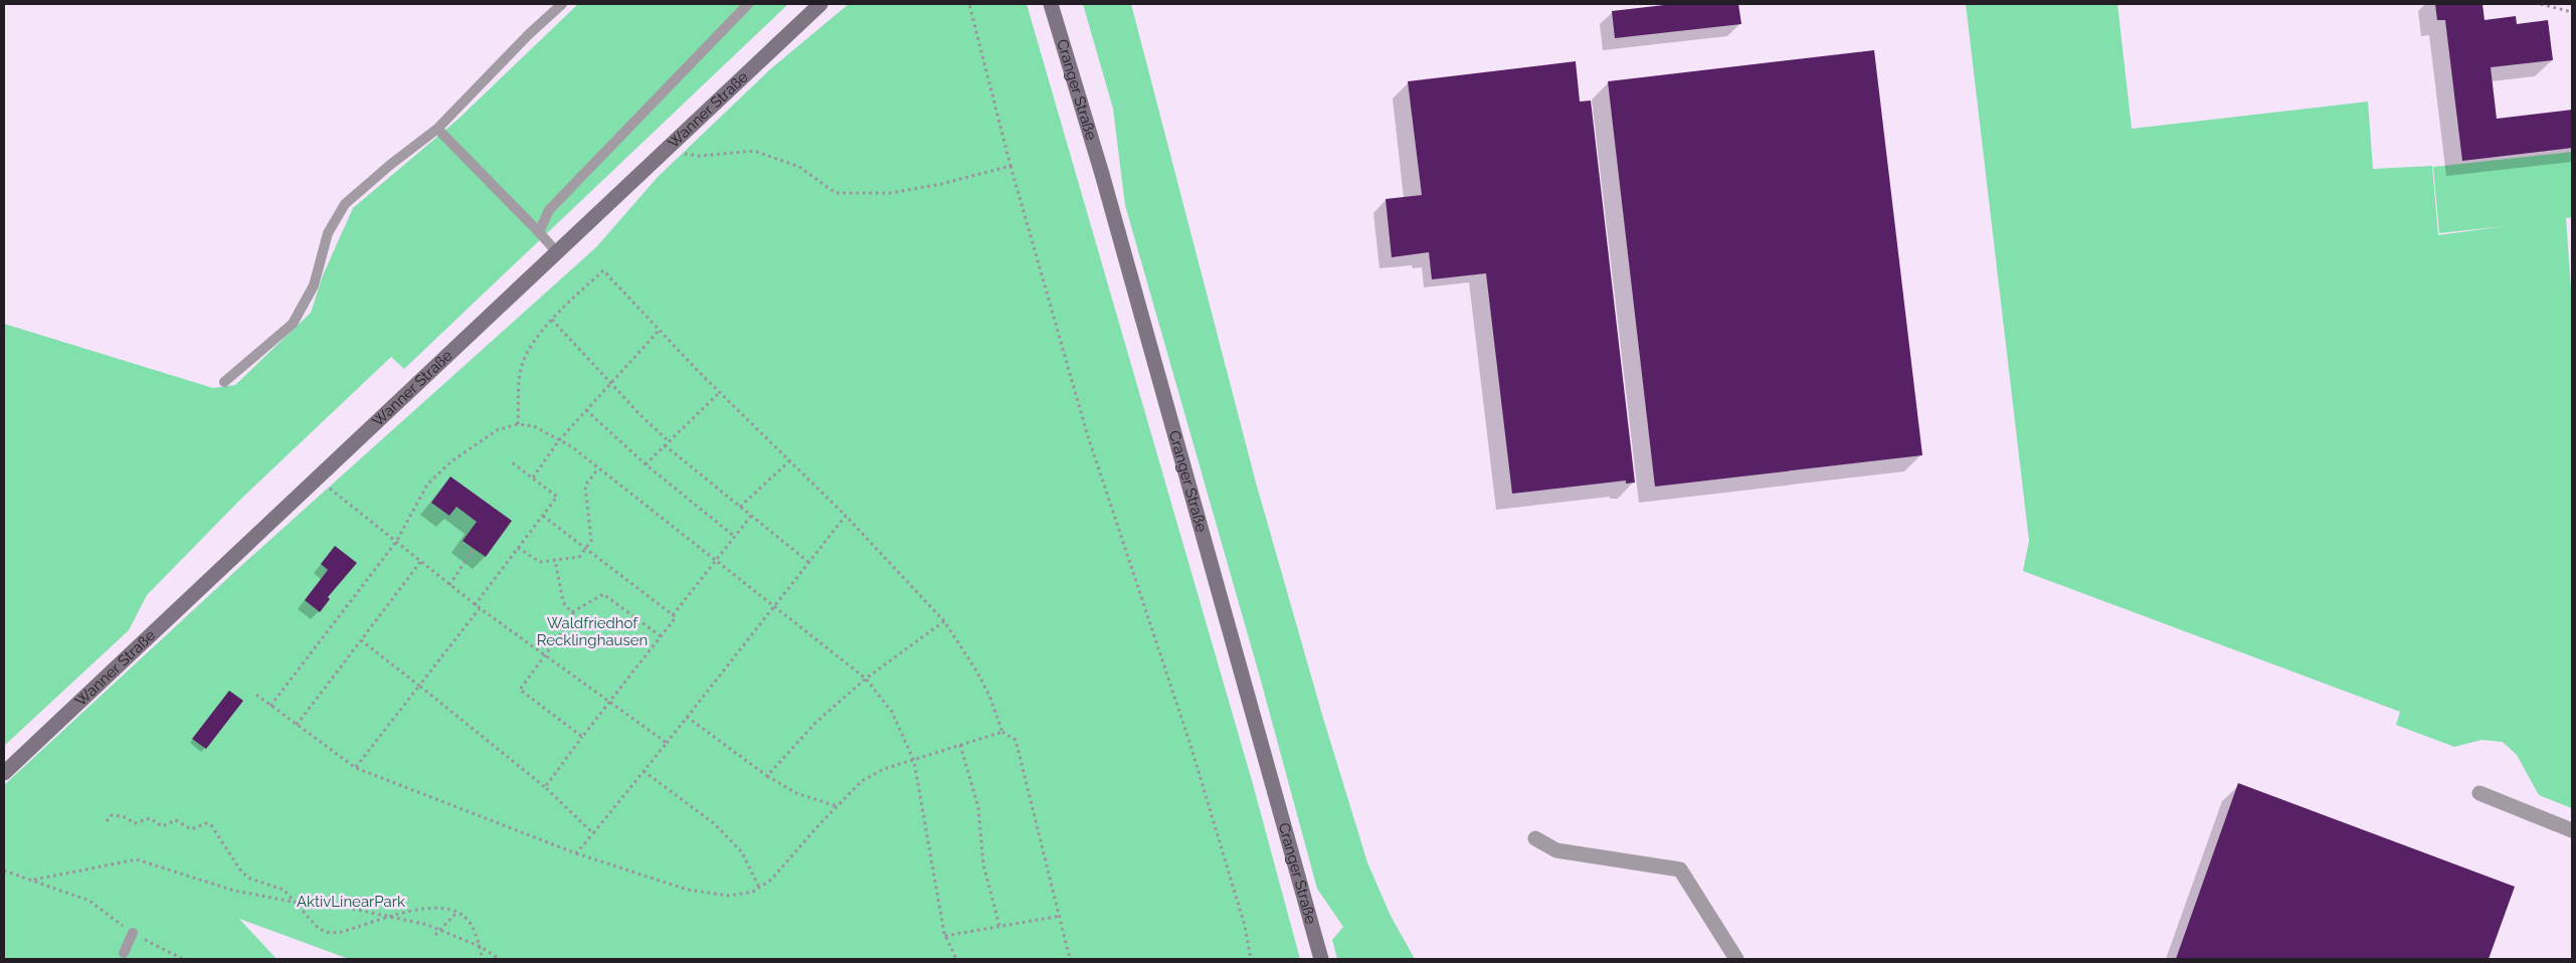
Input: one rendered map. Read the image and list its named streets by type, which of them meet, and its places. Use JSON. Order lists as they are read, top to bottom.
{
  "streets": {
    "street": ["Cranger Straße", "Wanner Straße"]
  },
  "parks": ["Waldfriedhof Recklinghausen", "AktivLinearPark"]
}
